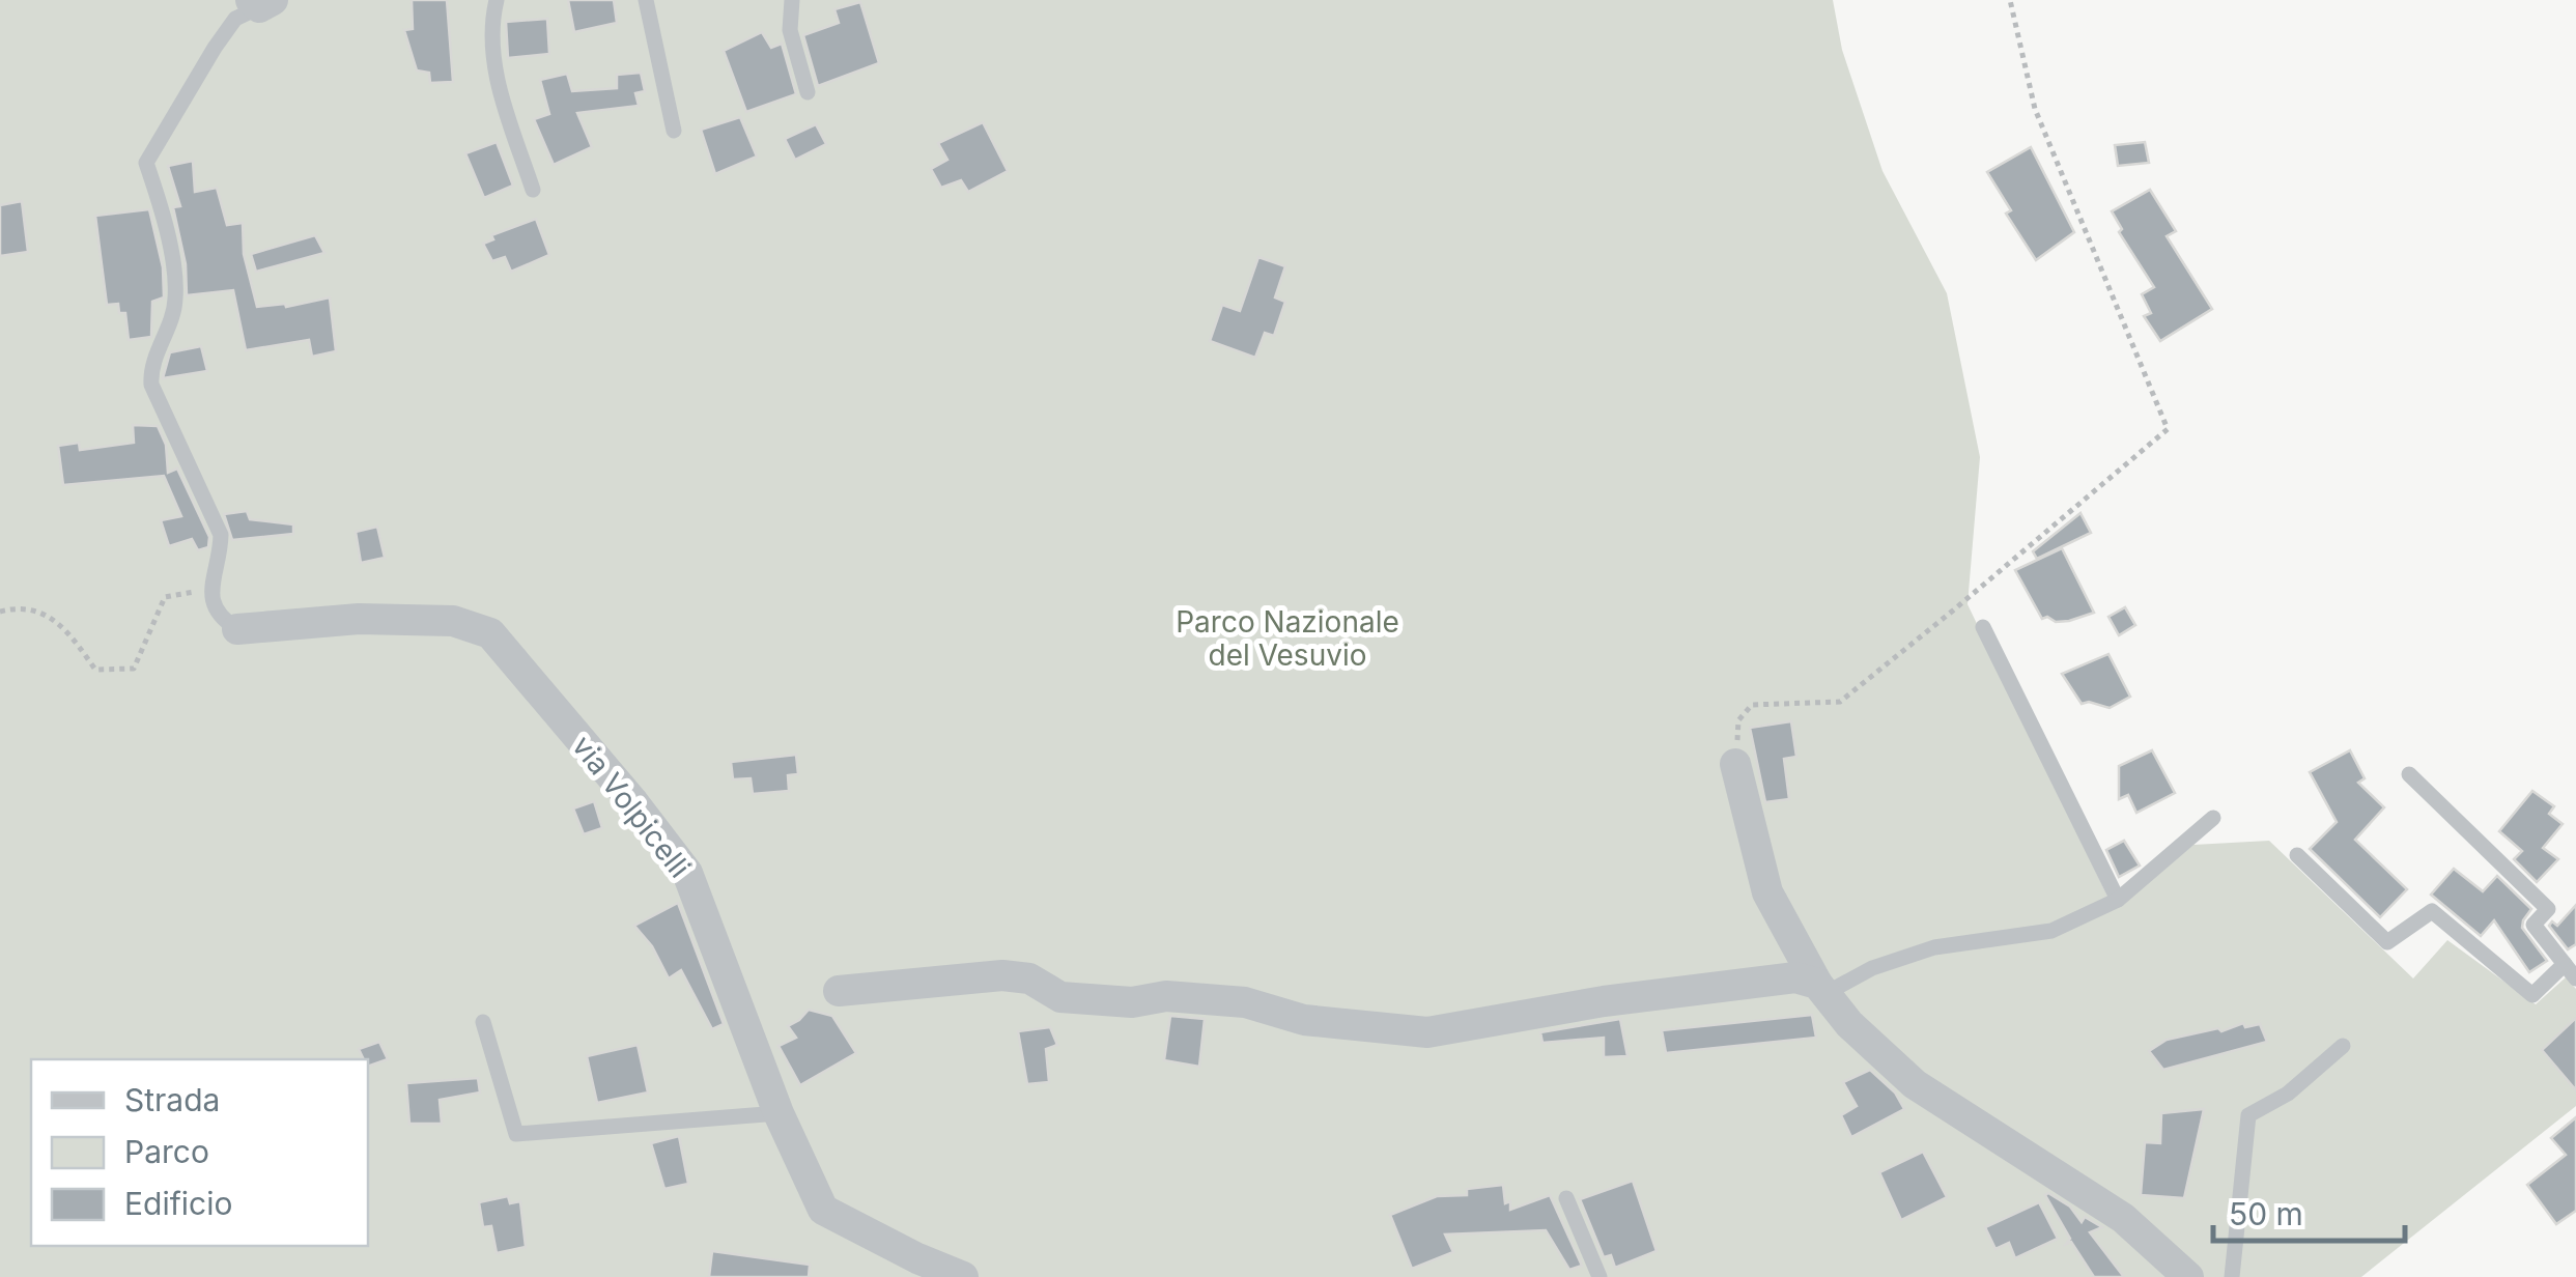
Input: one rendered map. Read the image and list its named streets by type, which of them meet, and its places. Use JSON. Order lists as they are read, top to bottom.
{
  "streets": {
    "street": ["via Volpicelli"]
  },
  "parks": ["Parco Nazionale del Vesuvio"],
  "legend": ["Strada", "Parco", "Edificio"],
  "scale_bar": "50 m"
}
